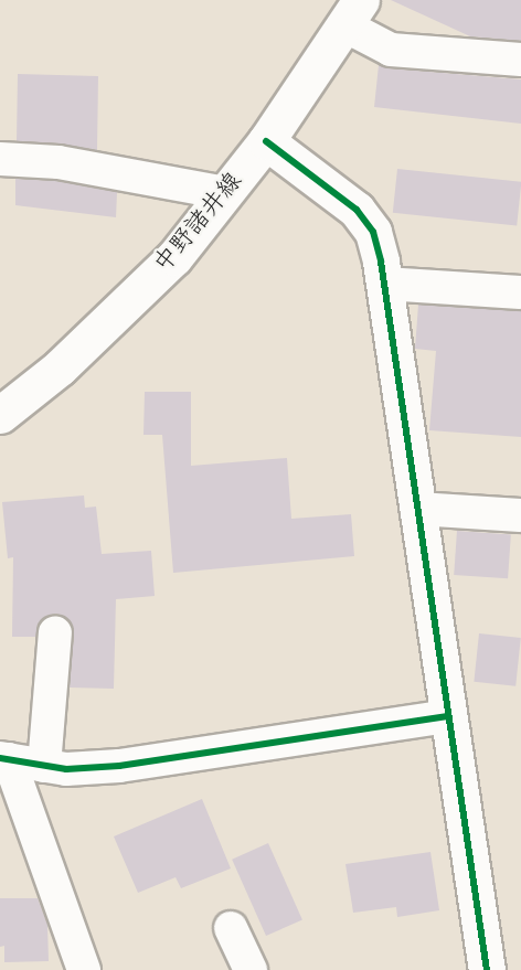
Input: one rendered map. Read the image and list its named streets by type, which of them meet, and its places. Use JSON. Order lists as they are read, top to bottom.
{
  "streets": {
    "street": ["中野諸井線"]
  }
}
